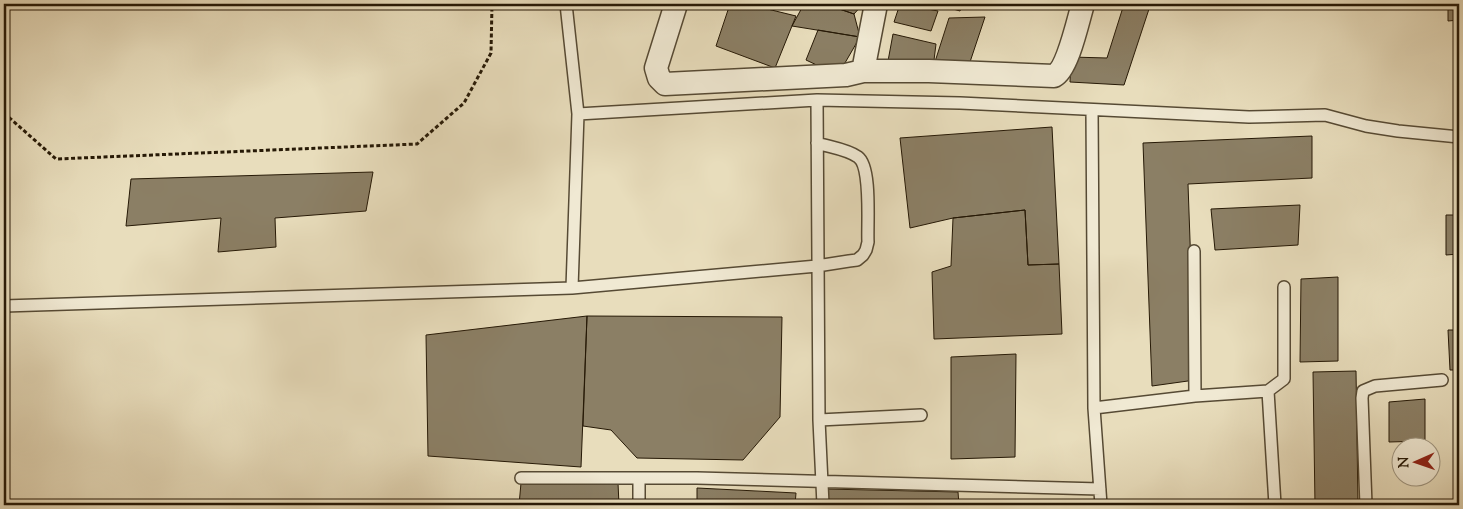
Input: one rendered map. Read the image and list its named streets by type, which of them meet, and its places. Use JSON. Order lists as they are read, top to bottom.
{
  "north": "left"
}
